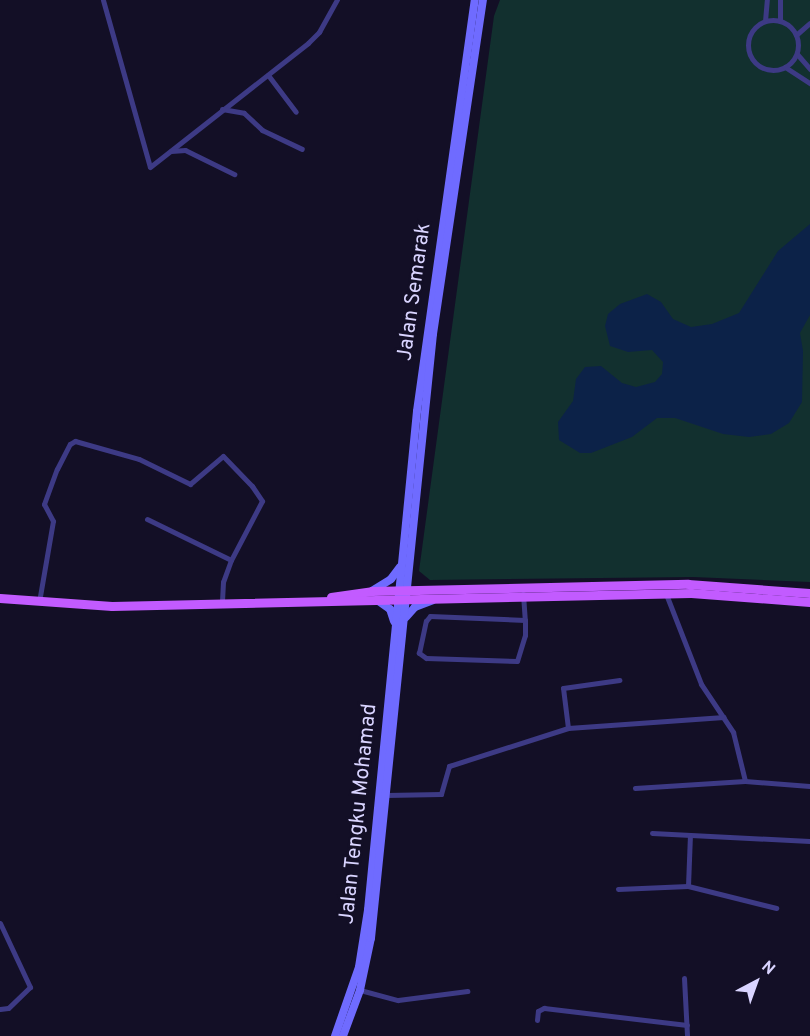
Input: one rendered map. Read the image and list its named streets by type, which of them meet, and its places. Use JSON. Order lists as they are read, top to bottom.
{
  "streets": {
    "main road": ["Jalan Semarak", "Jalan Tengku Mohamad"]
  },
  "crossings": [
    ["Jalan Semarak", "Jalan Tengku Mohamad"]
  ],
  "north": "top right"
}
